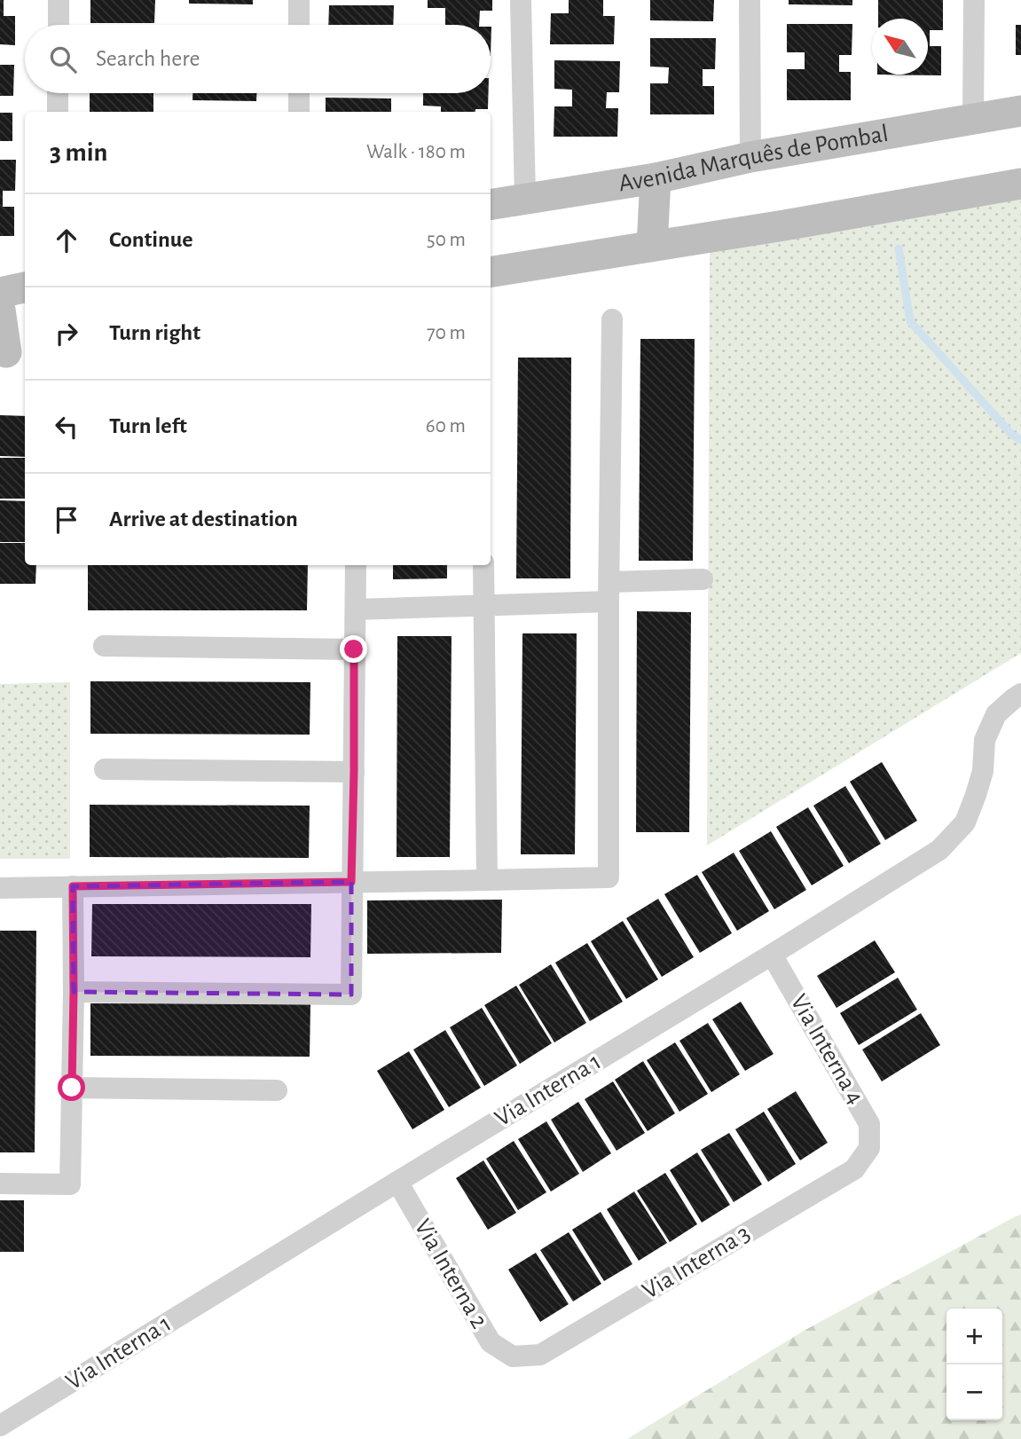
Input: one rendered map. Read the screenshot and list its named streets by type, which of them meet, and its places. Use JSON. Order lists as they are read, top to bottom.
{
  "streets": {
    "main road": ["Avenida Marquês de Pombal"],
    "street": [
      "Via Interna 4",
      "Via Interna 1",
      "Via Interna 3",
      "Via Interna 2"
    ]
  },
  "crossings": [
    ["Via Interna 4", "Via Interna 1"],
    ["Via Interna 4", "Via Interna 3"],
    ["Via Interna 1", "Via Interna 2"],
    ["Via Interna 3", "Via Interna 2"]
  ],
  "north": "top left",
  "page": {
    "search": "Search here",
    "heading": ["3 min", "Walk · 180 m"],
    "list": [
      ["Continue", "50 m"],
      ["Turn right", "70 m"],
      ["Turn left", "60 m"],
      "Arrive at destination"
    ],
    "map_buttons": ["+", "−"]
  }
}
